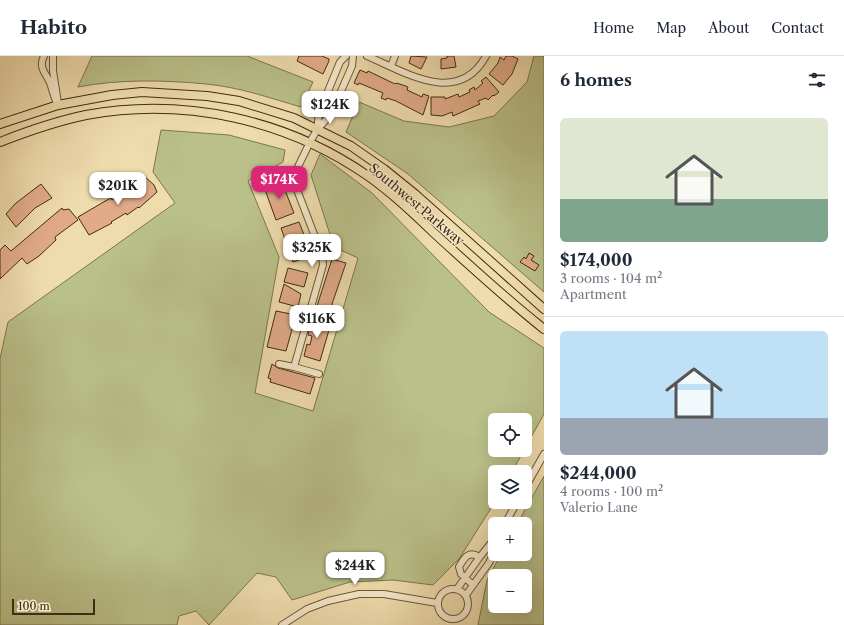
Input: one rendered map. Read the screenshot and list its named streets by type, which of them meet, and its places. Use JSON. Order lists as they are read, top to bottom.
{
  "streets": {
    "main road": ["Southwest Parkway"]
  },
  "scale_bar": "100 m",
  "page": {
    "header": "Habito",
    "nav": [
      "Home",
      "Map",
      "About",
      "Contact"
    ],
    "heading": "6 homes",
    "price": [
      "$124K",
      "$174K",
      "$201K",
      "$325K",
      "$116K",
      "$244K"
    ],
    "list": [
      {
        "name": "$174,000",
        "note": "3 rooms · 104 m² · Apartment"
      },
      {
        "name": "$244,000",
        "note": "4 rooms · 100 m² · Valerio Lane"
      }
    ],
    "map_buttons": ["+", "−"],
    "scale": "100 m"
  }
}
